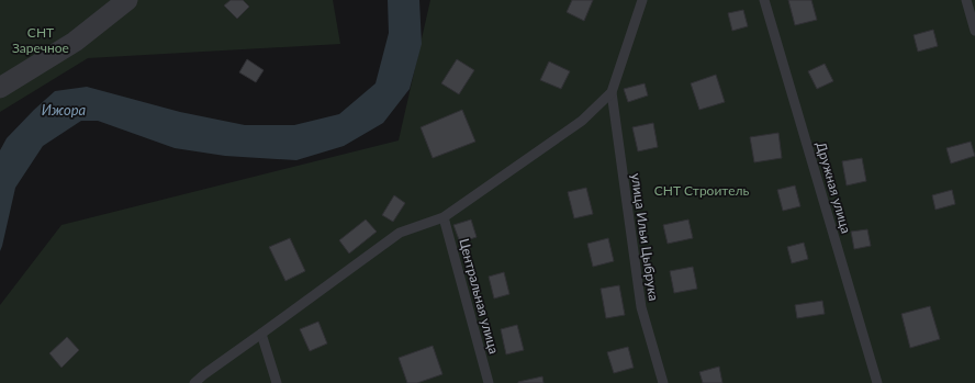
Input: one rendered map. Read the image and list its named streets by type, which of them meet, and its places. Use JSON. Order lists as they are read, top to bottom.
{
  "streets": {
    "lane": ["Дружная улица", "улица Ильи Цыбрука", "Центральная улица"]
  },
  "water": ["Ижора"],
  "parks": ["СНТ Заречное", "СНТ Строитель"]
}
